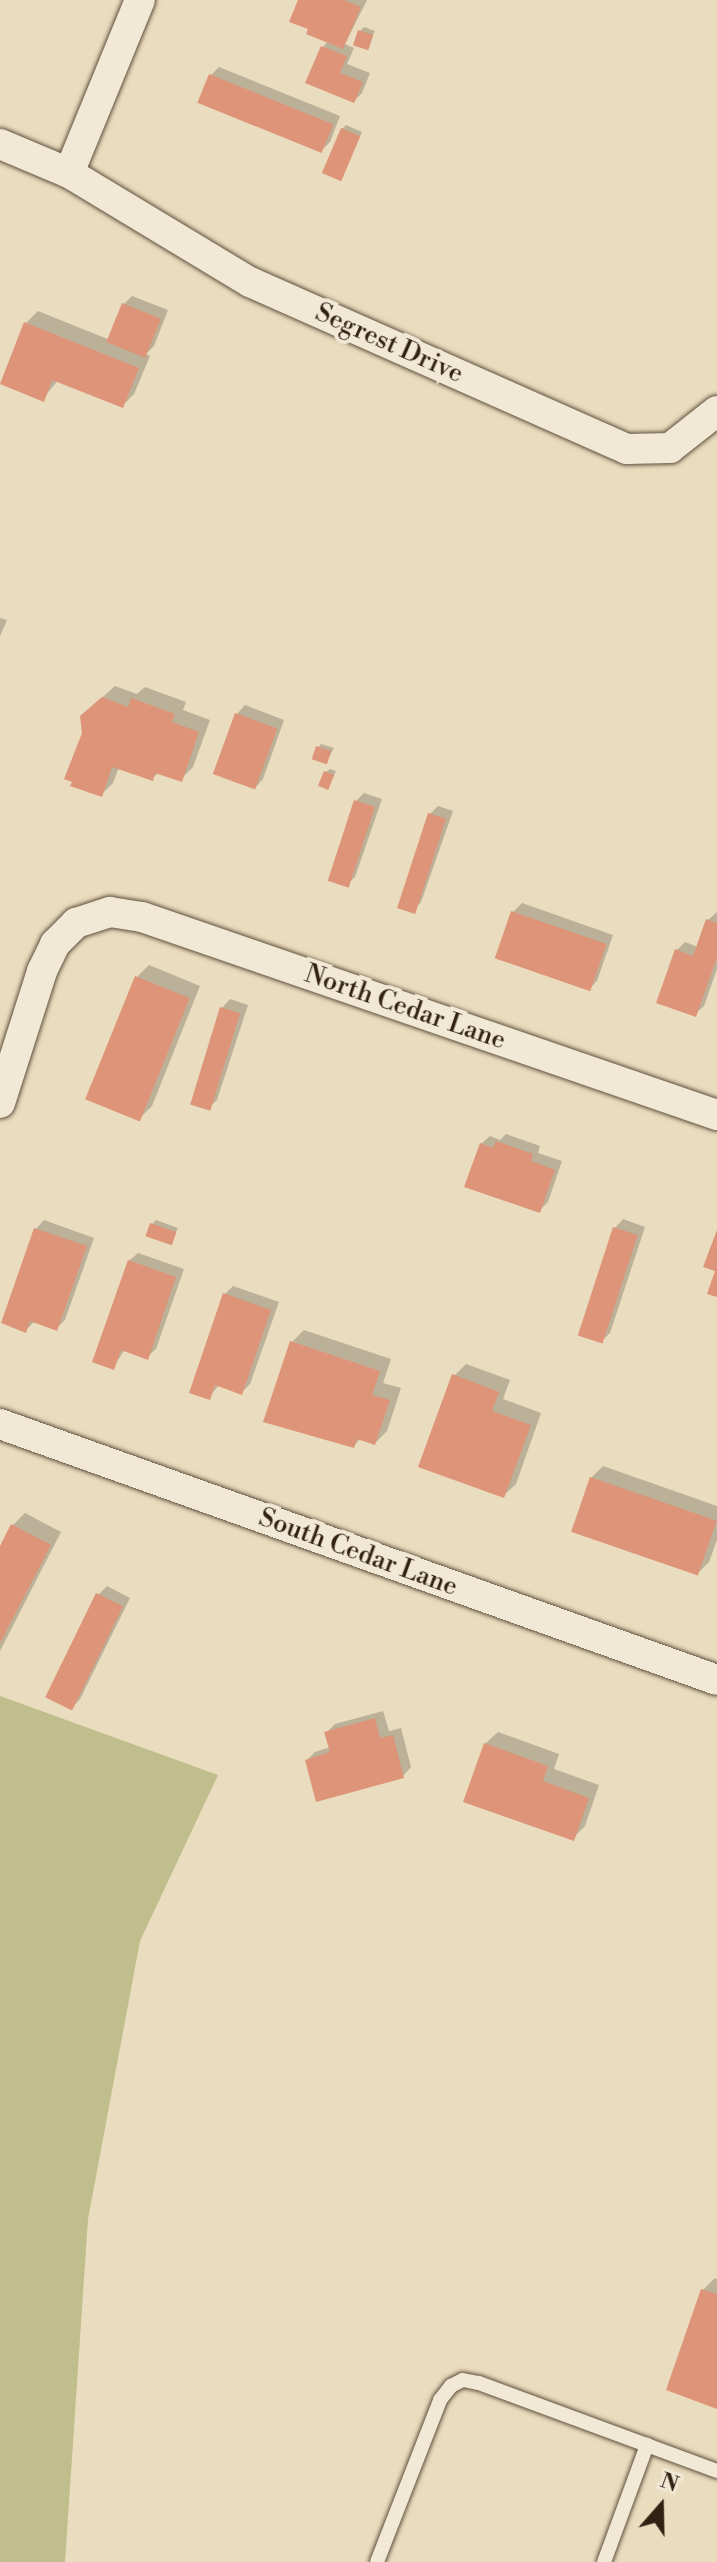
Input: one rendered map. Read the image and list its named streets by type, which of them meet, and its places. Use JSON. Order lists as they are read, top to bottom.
{
  "streets": {
    "street": ["Segrest Drive", "North Cedar Lane", "South Cedar Lane"]
  },
  "north": "top"
}
